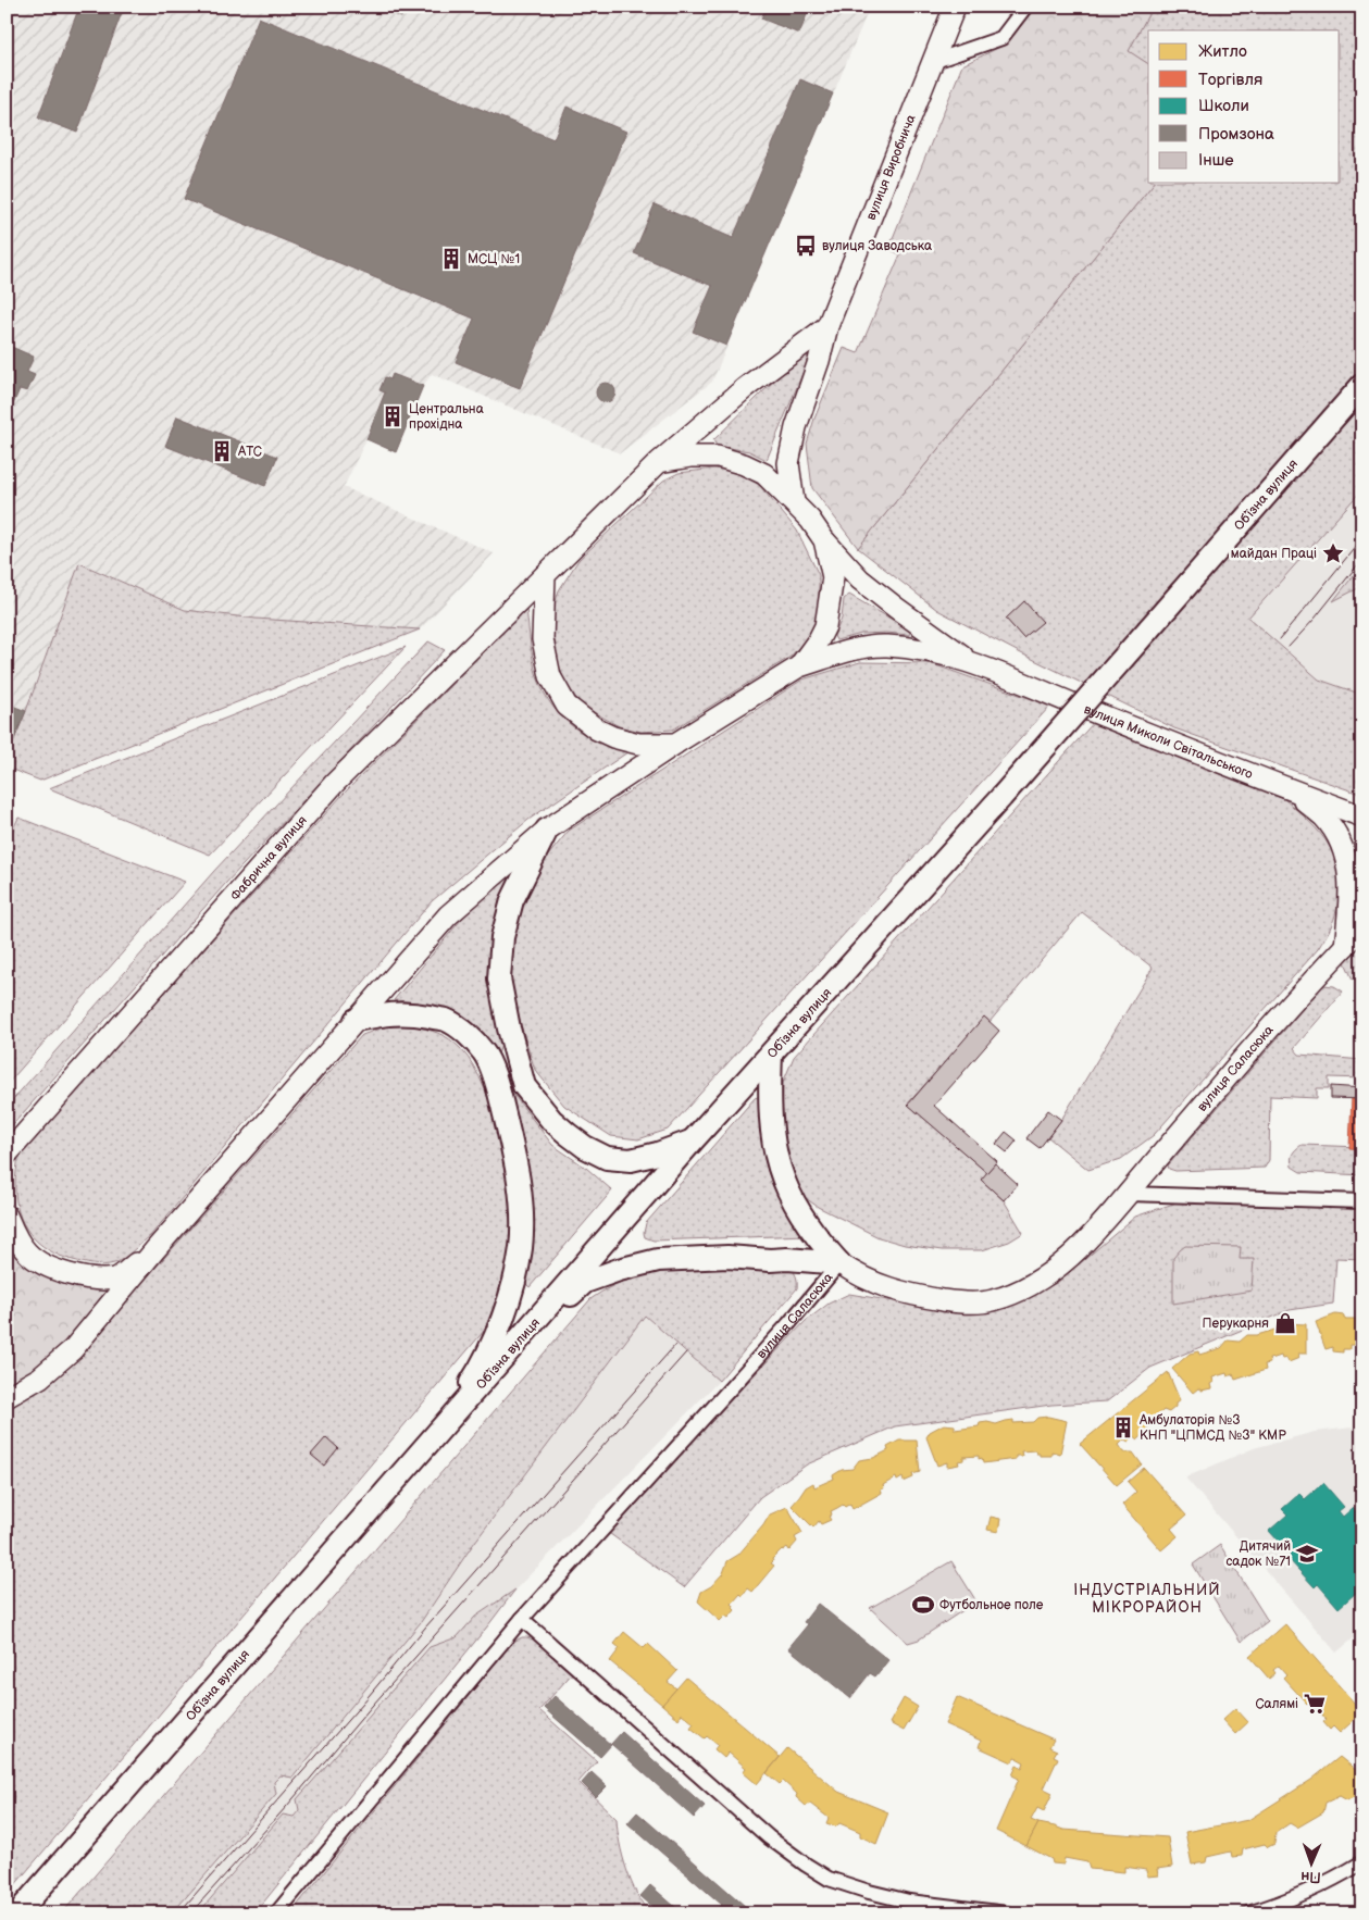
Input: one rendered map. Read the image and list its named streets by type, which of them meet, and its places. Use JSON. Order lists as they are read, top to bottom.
{
  "streets": {
    "main road": [
      "вулиця Виробнича",
      "Обʼїзна вулиця",
      "вулиця Миколи Світальського",
      "Фабрична вулиця",
      "вулиця Саласюка"
    ]
  },
  "crossings": [
    ["вулиця Виробнича", "Фабрична вулиця"]
  ],
  "districts": ["ІНДУСТРІАЛЬНИЙ МІКРОРАЙОН"],
  "places": {
    "bus stop": ["вулиця Заводська"],
    "building": [
      "МСЦ №1",
      "Центральна прохідна",
      "АТС",
      "Амбулаторія №3 КНП \"ЦПМСД №3\" КМР"
    ],
    "place": ["майдан Праці"],
    "shop": ["Перукарня"],
    "school or university": ["Дитячий садок №71"],
    "sports": ["Футбольное поле"],
    "supermarket": ["Салямі"]
  },
  "legend": [
    "Житло",
    "Торгівля",
    "Школи",
    "Промзона",
    "Інше"
  ],
  "north": "bottom"
}
